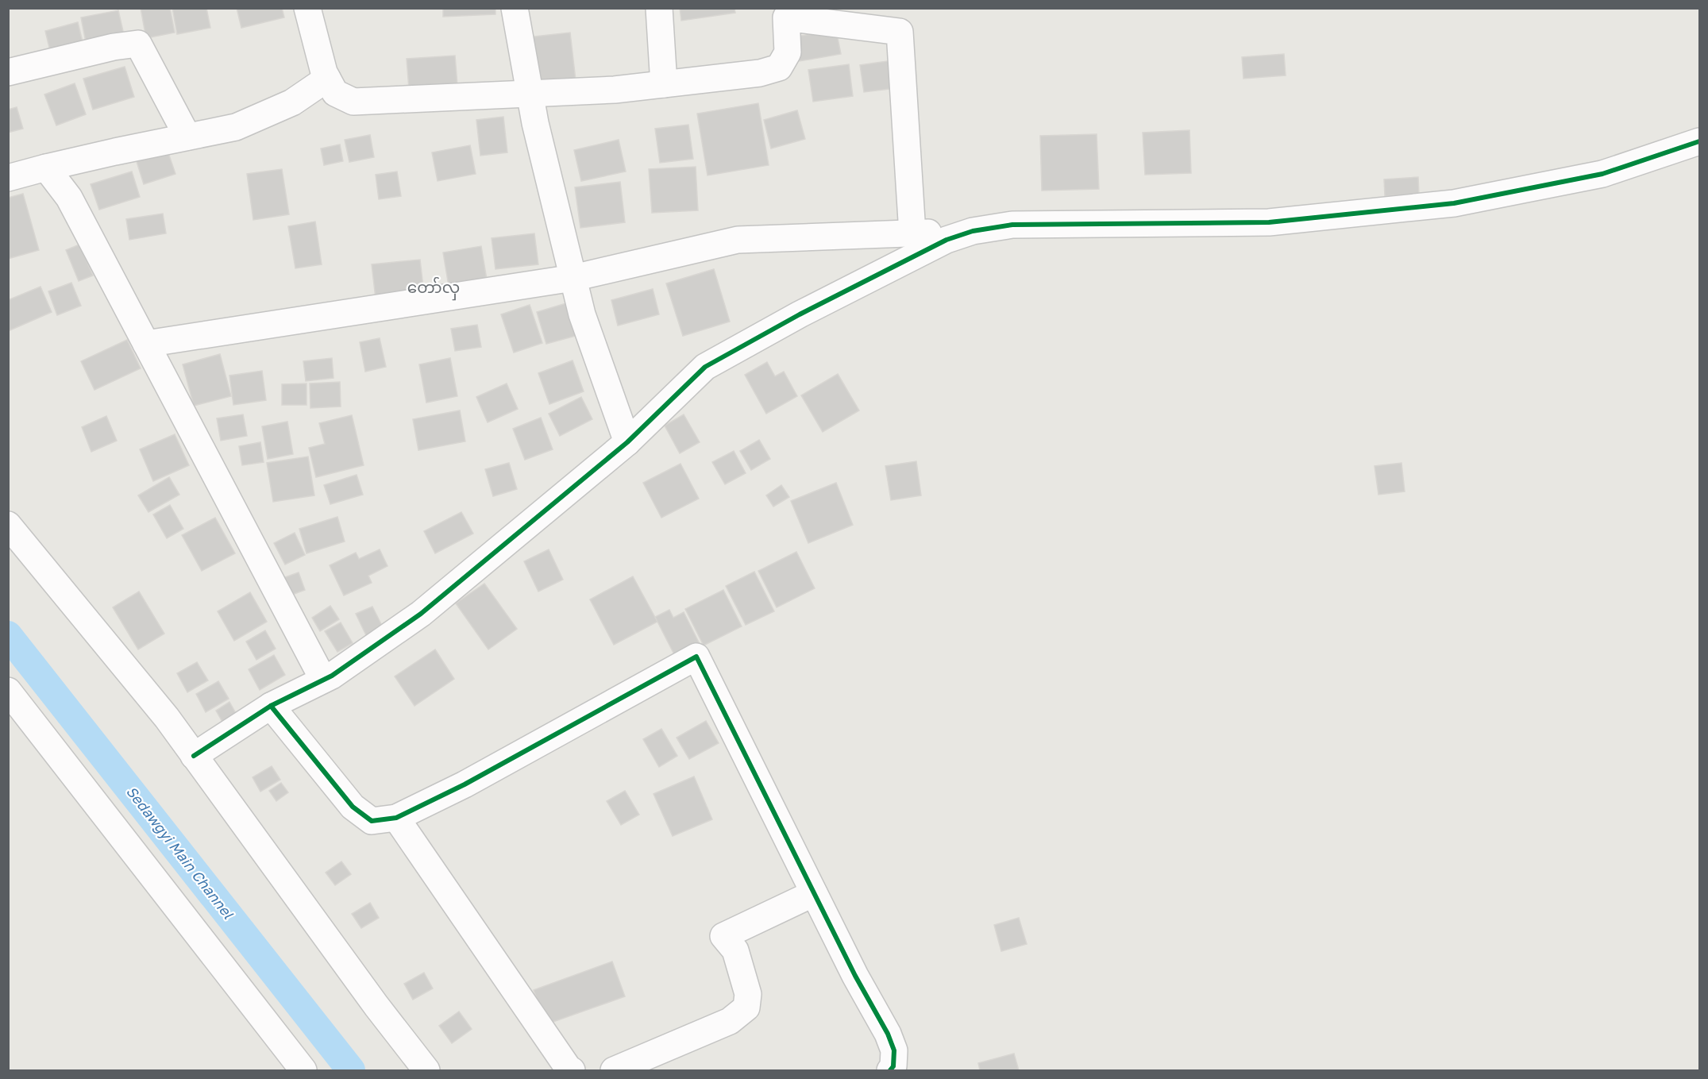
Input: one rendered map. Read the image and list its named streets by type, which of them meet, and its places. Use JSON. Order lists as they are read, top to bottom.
{
  "districts": ["တော်လှ"],
  "water": ["Sedawgyi Main Channel"]
}
